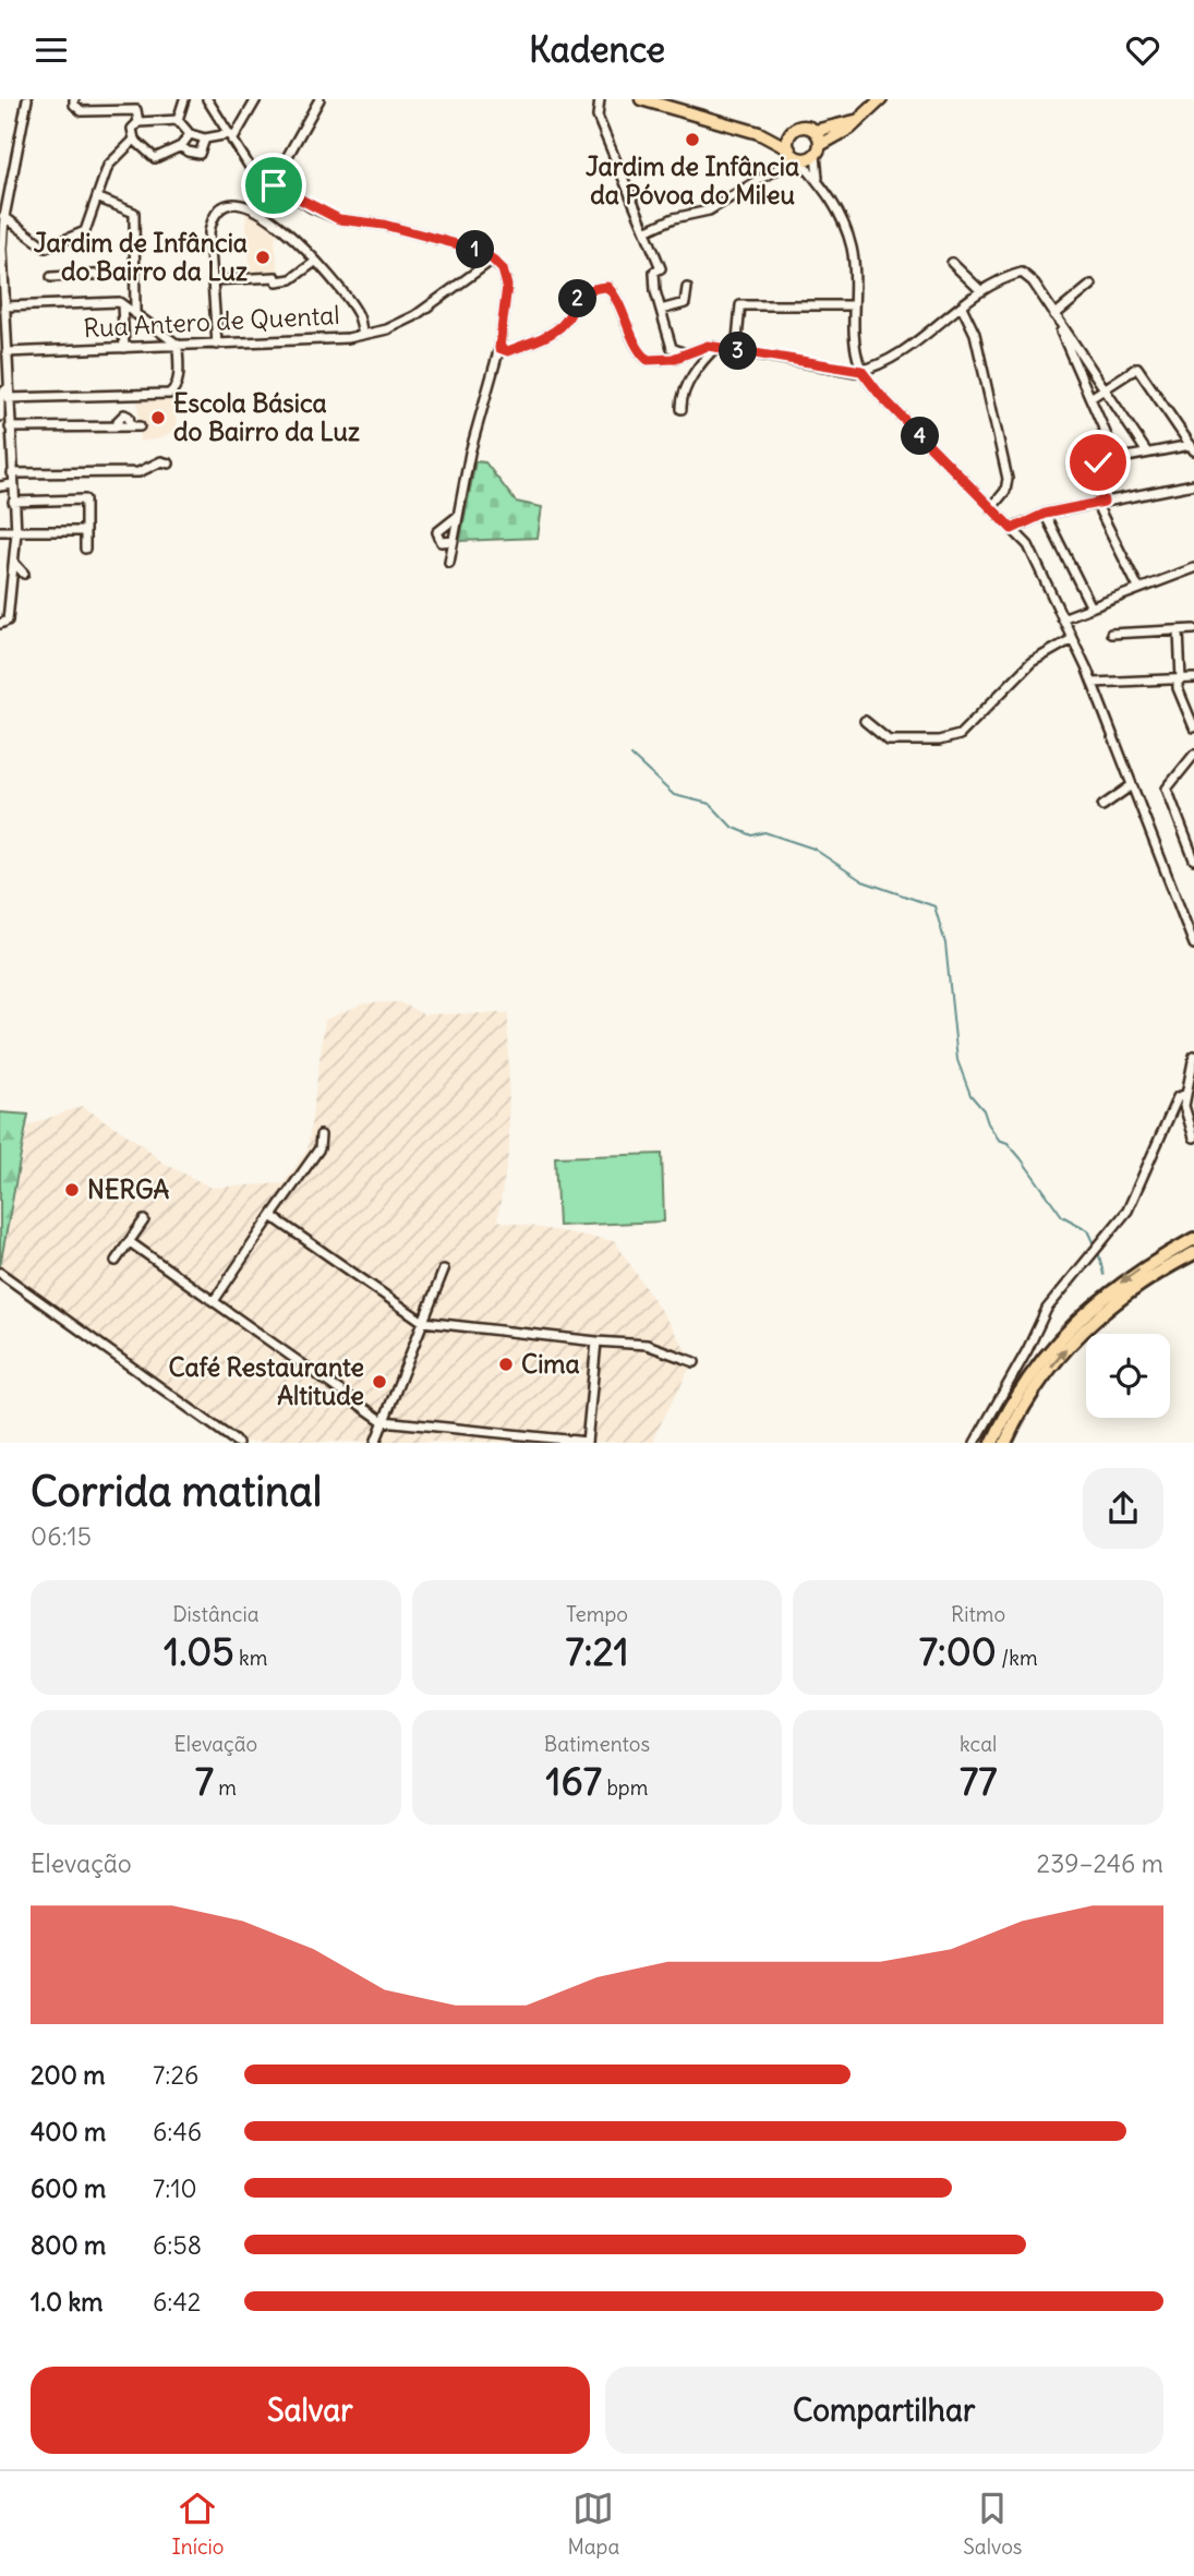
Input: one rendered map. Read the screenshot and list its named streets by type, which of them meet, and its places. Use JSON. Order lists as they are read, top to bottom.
{
  "streets": {
    "street": ["Rua Antero de Quental"]
  },
  "places": [
    "Jardim de Infância da Póvoa do Mileu",
    "Jardim de Infância do Bairro da Luz",
    "Escola Básica do Bairro da Luz",
    "NERGA",
    "Cima",
    "Café Restaurante Altitude"
  ],
  "page": {
    "header": "Kadence",
    "pins": [
      "1",
      "2",
      "3",
      "4"
    ],
    "heading": ["Corrida matinal", "06:15"],
    "stats": [
      ["Distância", "1.05 km"],
      ["Tempo", "7:21"],
      ["Ritmo", "7:00 /km"],
      ["Elevação", "7 m"],
      ["Batimentos", "167 bpm"],
      ["kcal", "77"]
    ],
    "chart": ["Elevação", "239–246 m"],
    "list": [
      {
        "name": "200 m",
        "note": "7:26"
      },
      {
        "name": "400 m",
        "note": "6:46"
      },
      {
        "name": "600 m",
        "note": "7:10"
      },
      {
        "name": "800 m",
        "note": "6:58"
      },
      {
        "name": "1.0 km",
        "note": "6:42"
      }
    ],
    "buttons": ["Salvar", "Compartilhar"],
    "tabs": ["Início", "Mapa", "Salvos"]
  }
}
